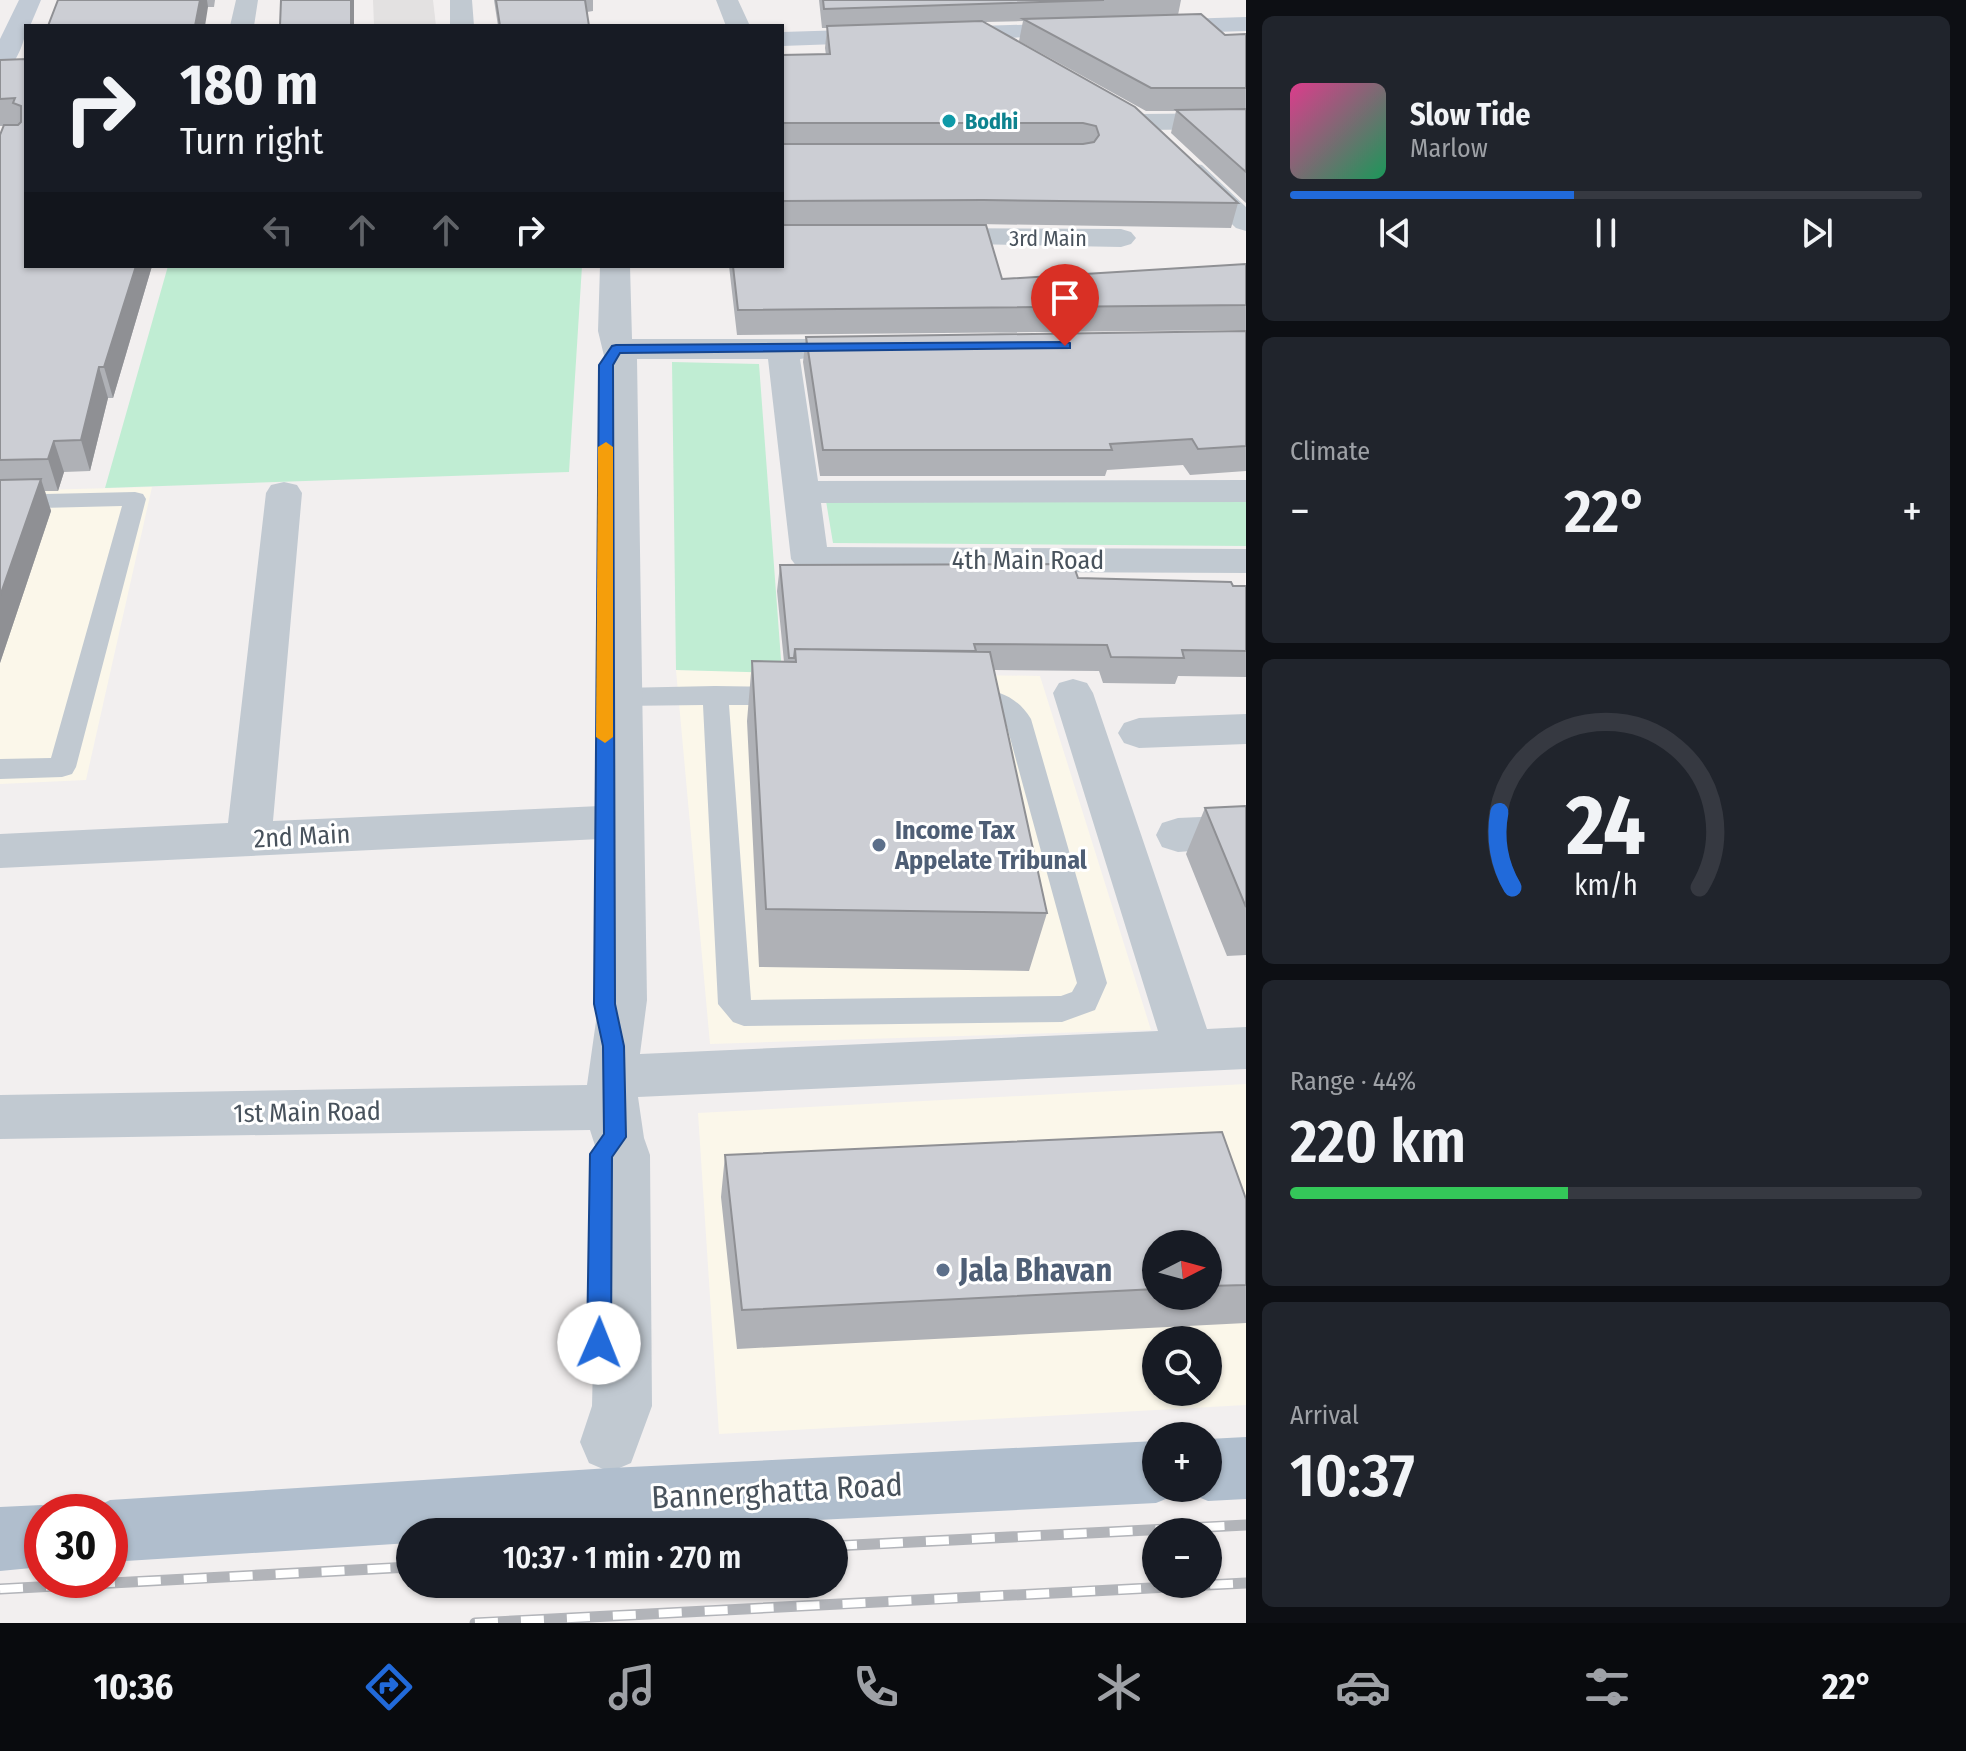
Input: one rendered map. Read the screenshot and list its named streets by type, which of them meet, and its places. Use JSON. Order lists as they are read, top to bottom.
{
  "streets": {
    "main road": ["Bannerghatta Road"],
    "street": [
      "3rd Main",
      "4th Main Road",
      "2nd Main",
      "1st Main Road"
    ]
  },
  "places": ["Bodhi", "Income Tax Appelate Tribunal", "Jala Bhavan"],
  "north": "right",
  "page": {
    "turn": ["180 m", "Turn right"],
    "song": ["Slow Tide", "Marlow"],
    "tile": [
      "Climate",
      ["Range · 44%", "220 km"],
      ["Arrival", "10:37"]
    ],
    "heat": ["−", "22°", "+"],
    "map_buttons": ["+", "−"],
    "limit": "30",
    "trip": "10:37 · 1 min · 270 m",
    "tabs": ["10:36", "22°"],
    "gauge": ["24", "km/h"]
  }
}
